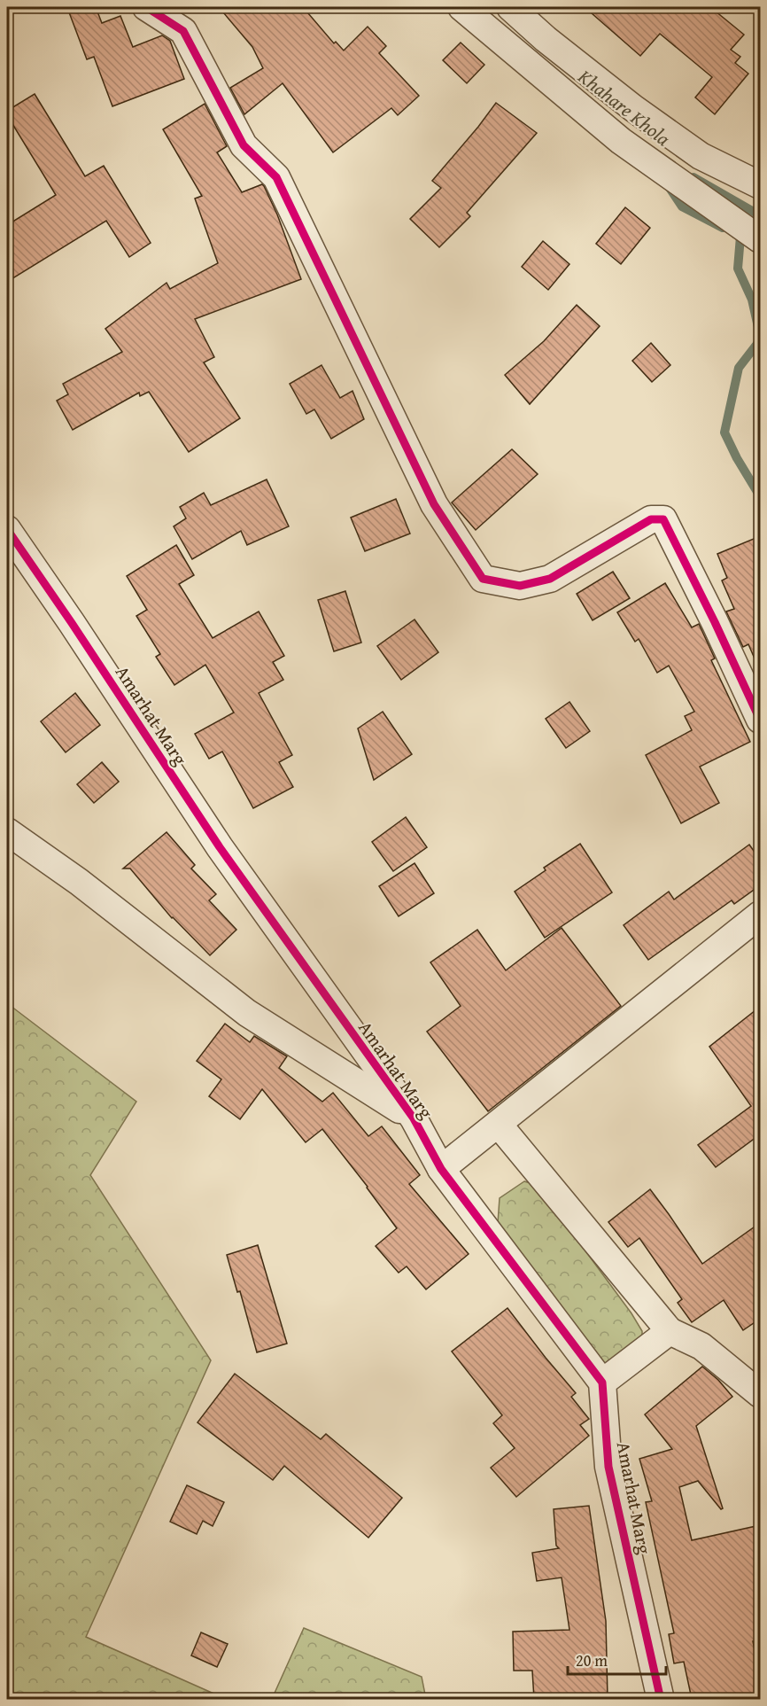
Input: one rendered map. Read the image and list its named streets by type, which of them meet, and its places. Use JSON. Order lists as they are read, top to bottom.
{
  "streets": {
    "street": ["Amarhat Marg"]
  },
  "water": ["Khahare Khola"],
  "scale_bar": "20 m"
}
